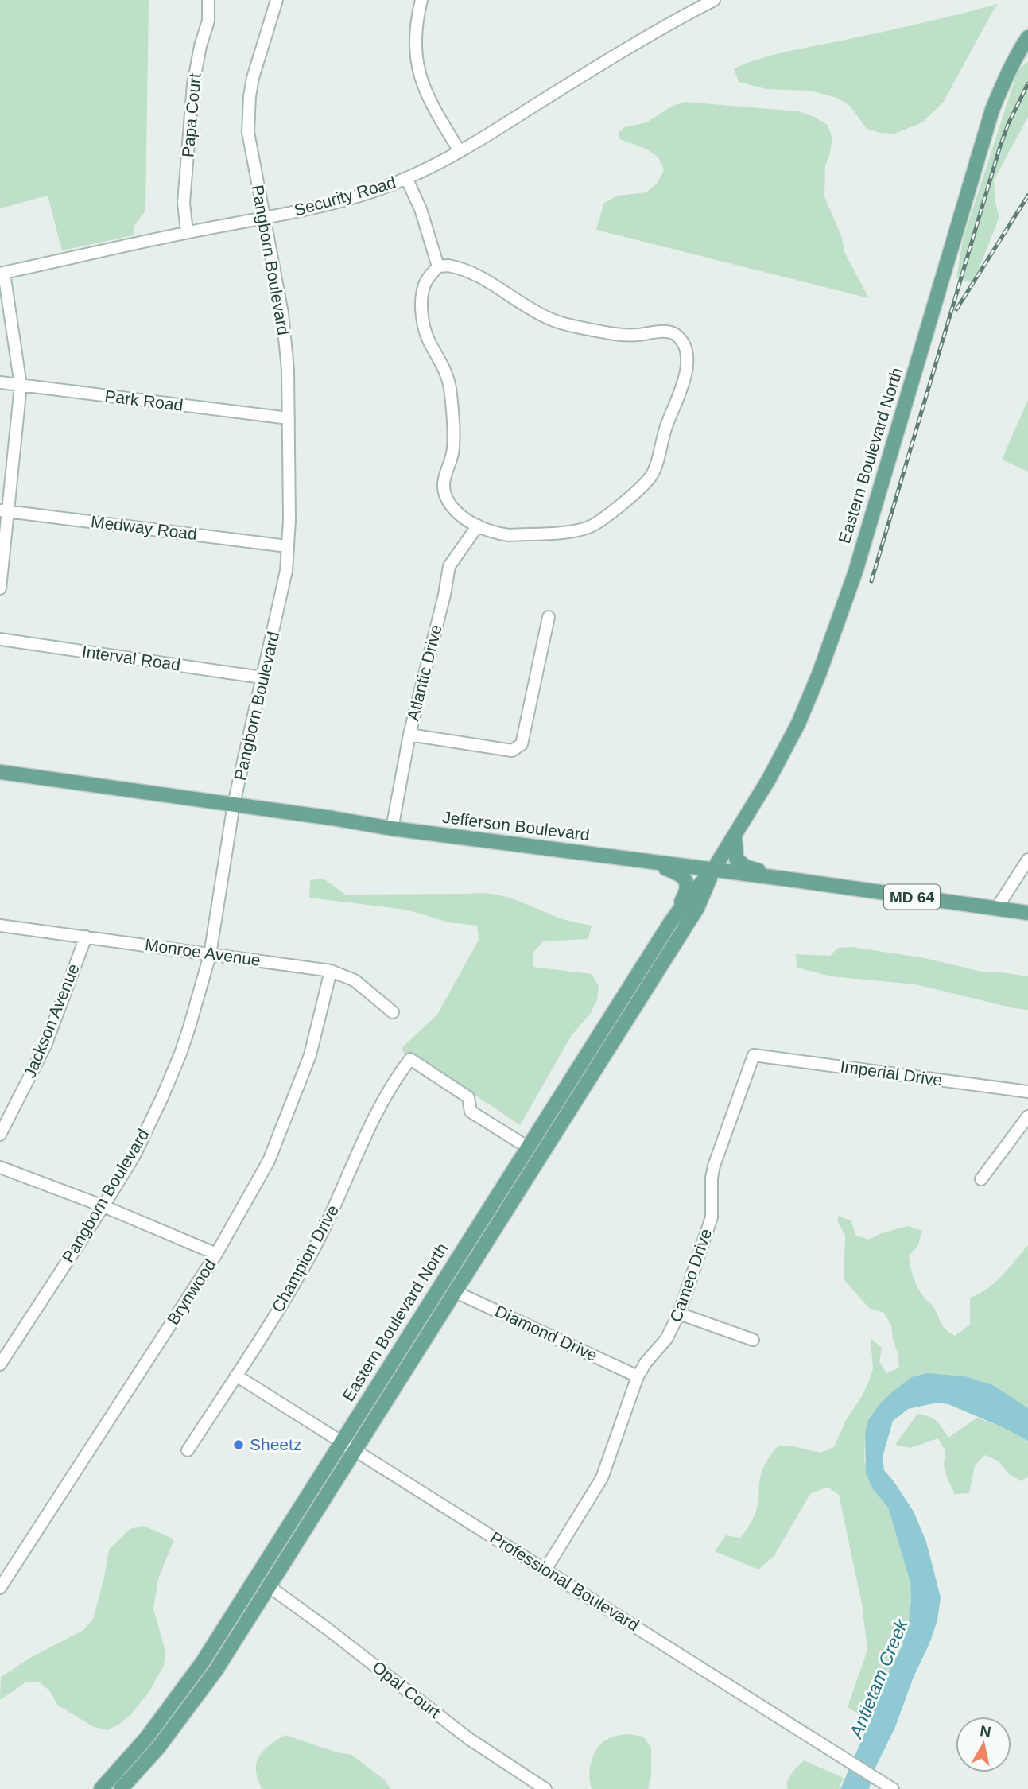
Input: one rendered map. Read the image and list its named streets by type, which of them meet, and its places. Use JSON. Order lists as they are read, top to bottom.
{
  "streets": {
    "main road": ["Eastern Boulevard North", "Jefferson Boulevard", "MD 64"],
    "street": [
      "Papa Court",
      "Security Road",
      "Pangborn Boulevard",
      "Park Road",
      "Medway Road",
      "Interval Road",
      "Atlantic Drive",
      "Monroe Avenue",
      "Jackson Avenue",
      "Imperial Drive",
      "Champion Drive",
      "Cameo Drive",
      "Brynwood",
      "Diamond Drive",
      "Professional Boulevard",
      "Opal Court"
    ]
  },
  "crossings": [
    ["Papa Court", "Security Road"],
    ["Security Road", "Pangborn Boulevard"],
    ["Pangborn Boulevard", "Park Road"],
    ["Pangborn Boulevard", "Medway Road"],
    ["Pangborn Boulevard", "Interval Road"],
    ["Pangborn Boulevard", "Jefferson Boulevard"],
    ["Pangborn Boulevard", "Monroe Avenue"],
    ["Eastern Boulevard North", "Jefferson Boulevard"],
    ["Eastern Boulevard North", "Champion Drive"],
    ["Eastern Boulevard North", "Diamond Drive"],
    ["Eastern Boulevard North", "Professional Boulevard"],
    ["Eastern Boulevard North", "Opal Court"],
    ["Atlantic Drive", "Jefferson Boulevard"],
    ["Monroe Avenue", "Jackson Avenue"],
    ["Monroe Avenue", "Brynwood"],
    ["Imperial Drive", "Cameo Drive"],
    ["Champion Drive", "Professional Boulevard"],
    ["Cameo Drive", "Diamond Drive"],
    ["Cameo Drive", "Professional Boulevard"]
  ],
  "water": ["Antietam Creek"],
  "places": ["Sheetz"],
  "north": "top"
}
